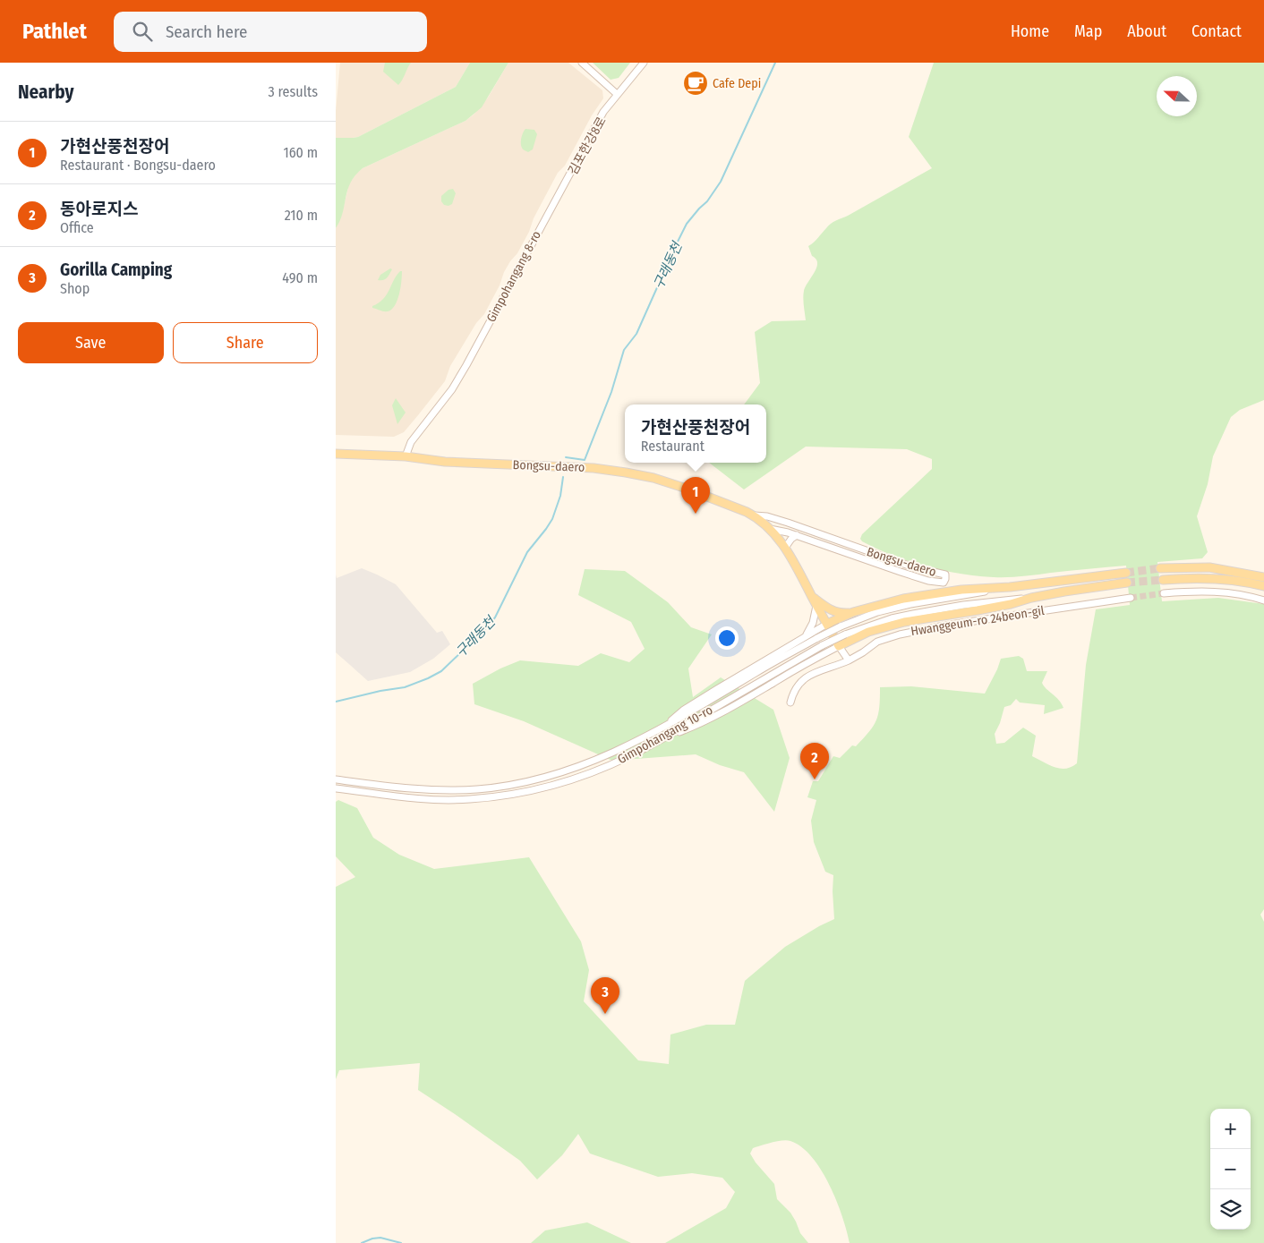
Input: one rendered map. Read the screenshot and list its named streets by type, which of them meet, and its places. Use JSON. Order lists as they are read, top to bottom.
{
  "streets": {
    "main road": ["Bongsu-daero"],
    "street": ["Gimpohangang 8-ro", "Hwanggeum-ro 24beon-gil", "Gimpohangang 10-ro"]
  },
  "crossings": [
    ["Gimpohangang 8-ro", "Bongsu-daero"]
  ],
  "water": ["구래동천"],
  "places": {
    "cafe": ["Cafe Depi"]
  },
  "north": "left",
  "page": {
    "header": "Pathlet",
    "search": "Search here",
    "nav": [
      "Home",
      "Map",
      "About",
      "Contact"
    ],
    "heading": ["Nearby", "3 results"],
    "list": [
      {
        "mark": "1",
        "name": "가현산풍천장어",
        "note": "Restaurant · Bongsu-daero",
        "value": "160 m"
      },
      {
        "mark": "2",
        "name": "동아로지스",
        "note": "Office",
        "value": "210 m"
      },
      {
        "mark": "3",
        "name": "Gorilla Camping",
        "note": "Shop",
        "value": "490 m"
      }
    ],
    "buttons": ["Save", "Share"],
    "popup": ["가현산풍천장어", "Restaurant"],
    "pins": ["1", "2", "3"],
    "map_buttons": ["+", "−"]
  }
}
